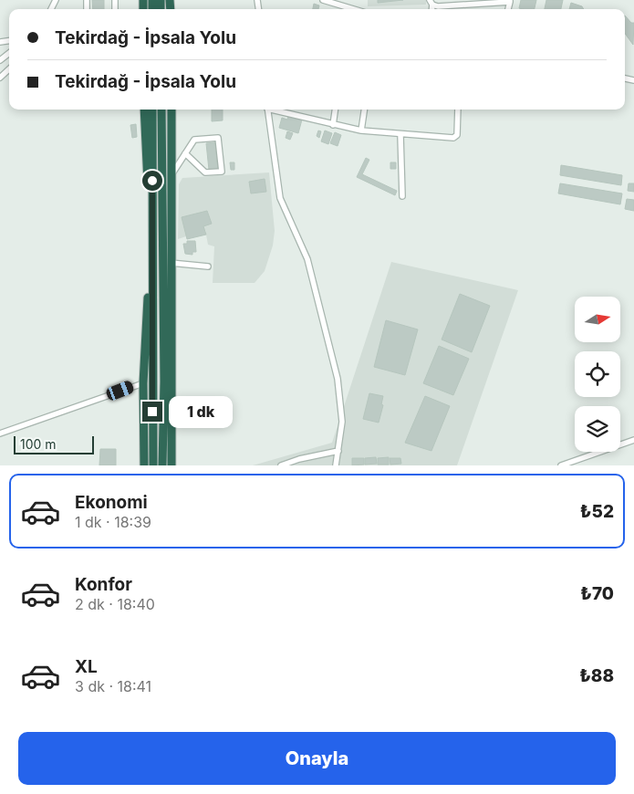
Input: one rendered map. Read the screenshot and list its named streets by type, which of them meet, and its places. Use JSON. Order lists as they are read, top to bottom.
{
  "scale_bar": "100 m",
  "north": "right",
  "page": {
    "banner": ["Tekirdağ - İpsala Yolu", "Tekirdağ - İpsala Yolu"],
    "bubble": "1 dk",
    "scale": "100 m",
    "list": [
      {
        "name": "Ekonomi",
        "note": "1 dk · 18:39",
        "value": "₺52"
      },
      {
        "name": "Konfor",
        "note": "2 dk · 18:40",
        "value": "₺70"
      },
      {
        "name": "XL",
        "note": "3 dk · 18:41",
        "value": "₺88"
      }
    ],
    "buttons": "Onayla"
  }
}
